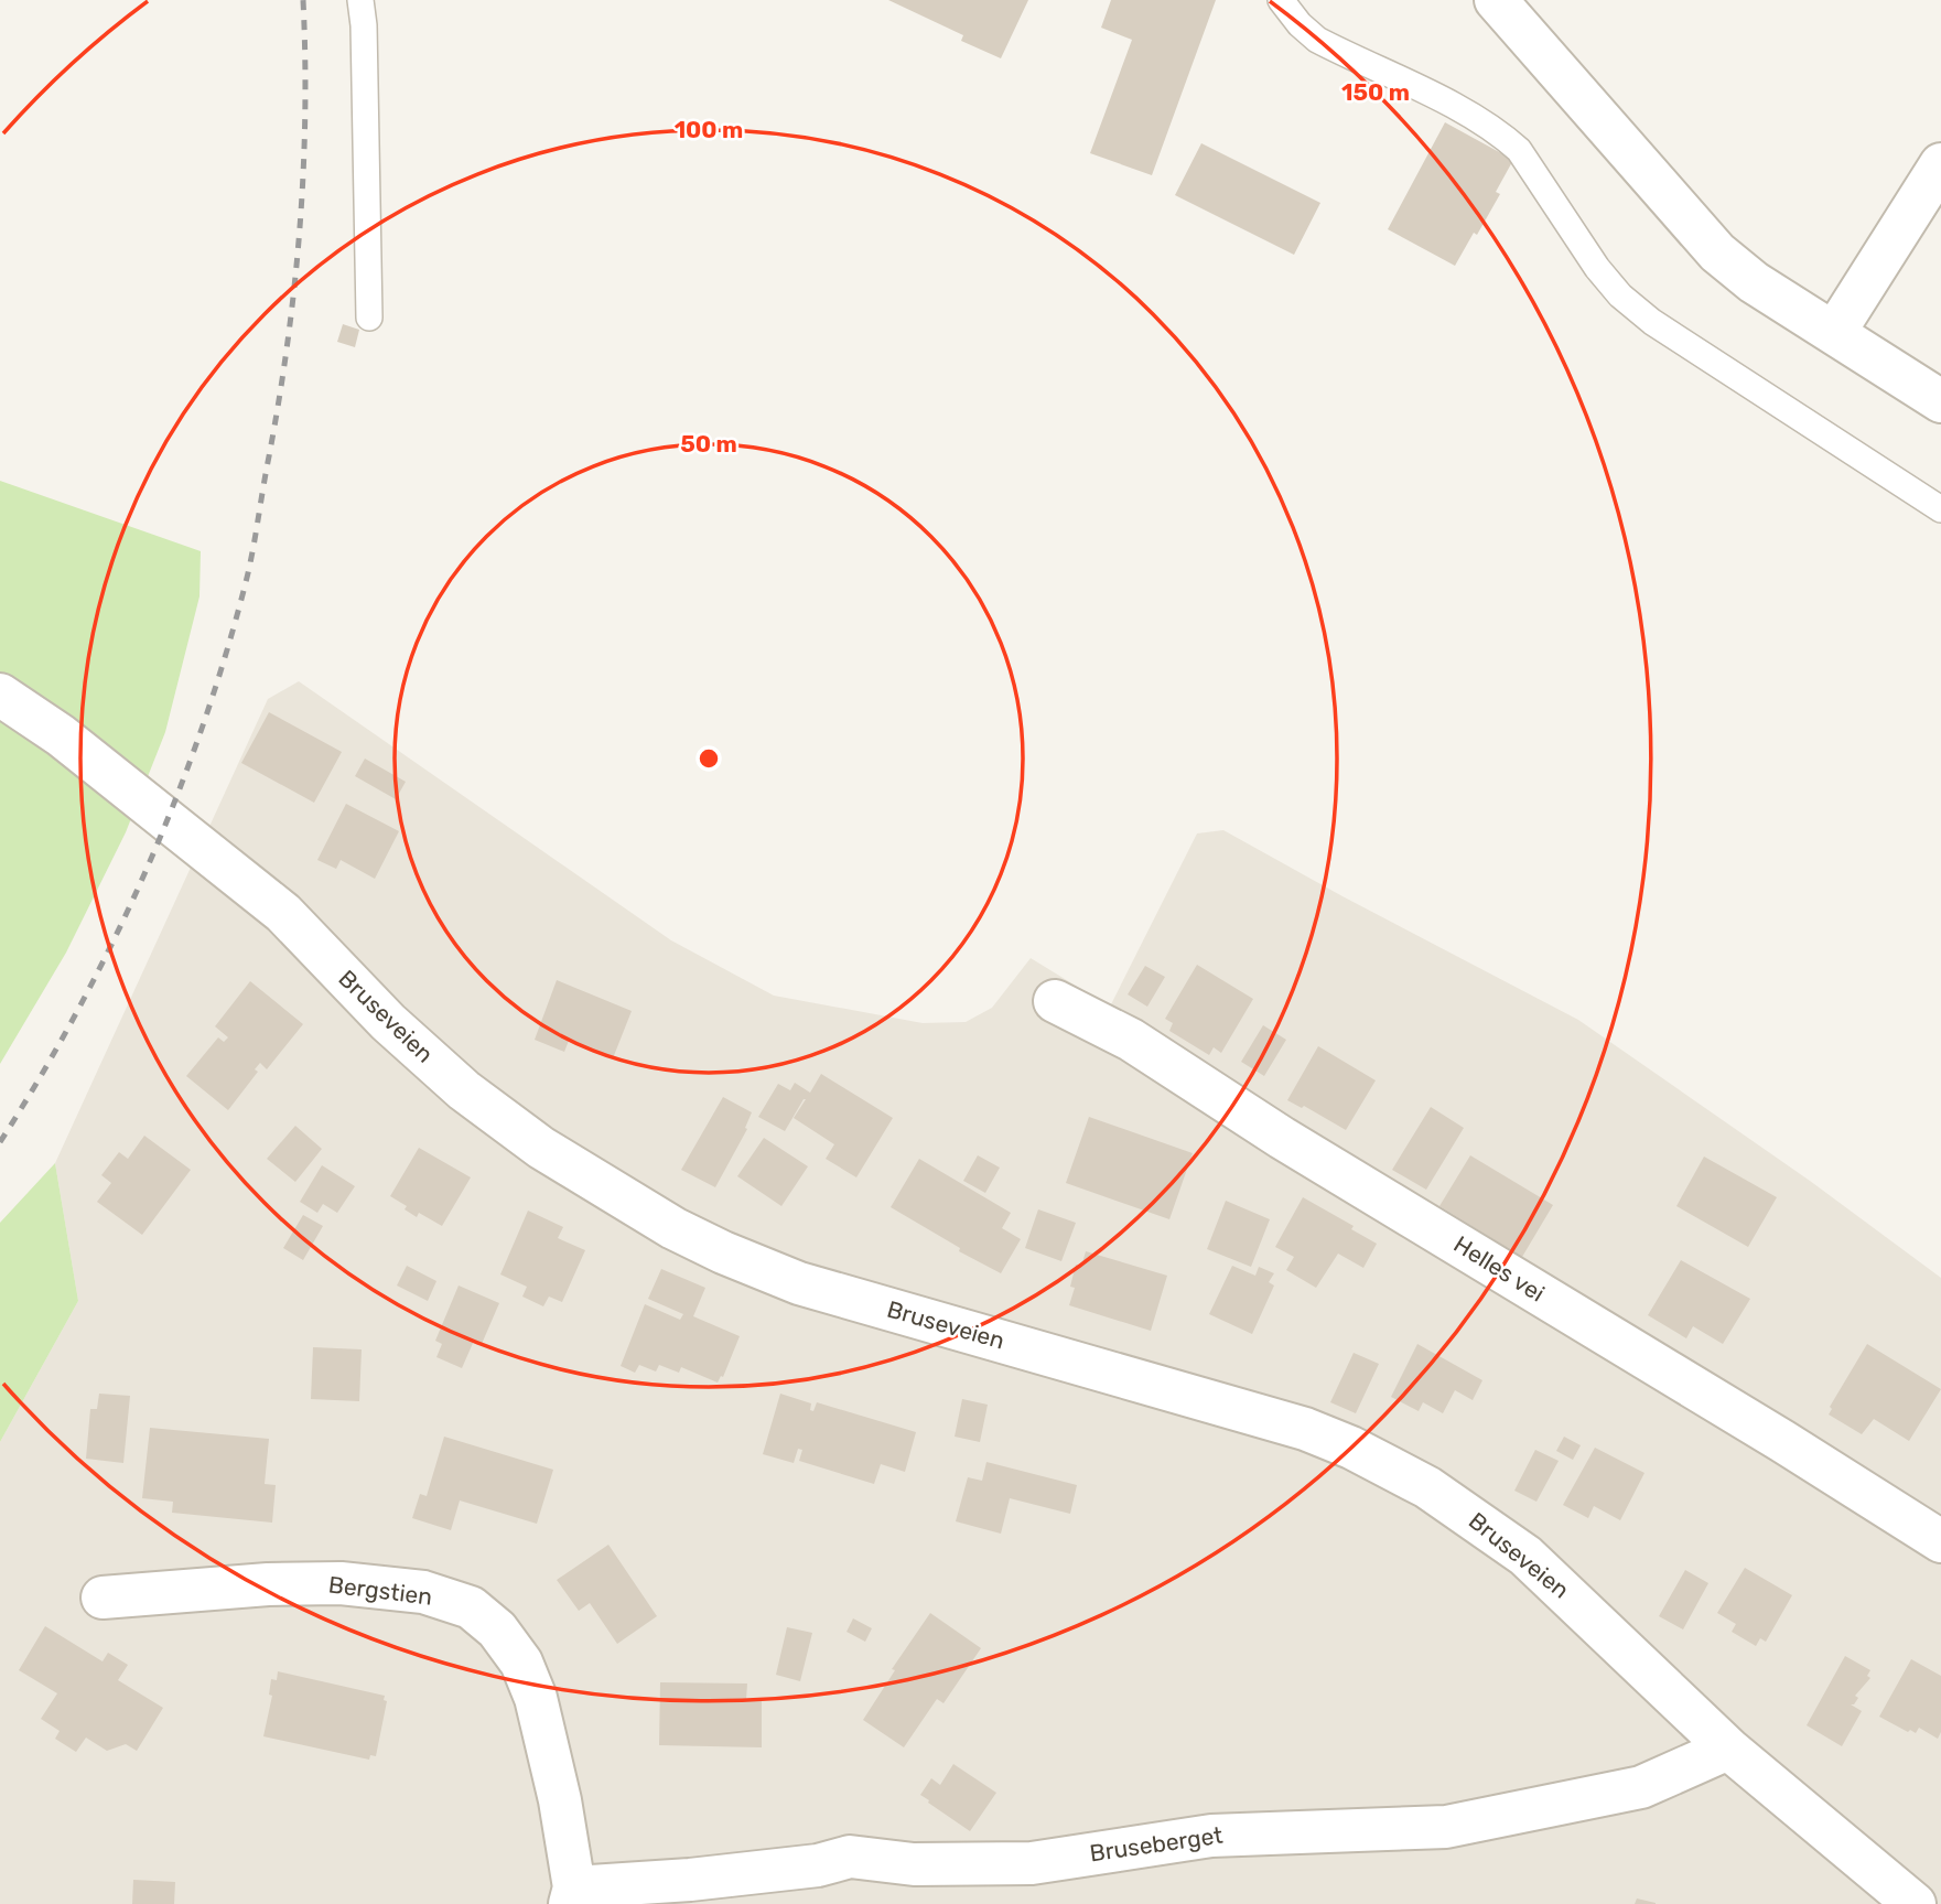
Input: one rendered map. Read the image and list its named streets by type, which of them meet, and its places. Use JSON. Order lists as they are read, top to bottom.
{
  "streets": {
    "street": [
      "Bruseveien",
      "Helles vei",
      "Bergstien",
      "Bruseberget"
    ]
  },
  "crossings": [
    ["Bruseveien", "Bruseberget"],
    ["Bergstien", "Bruseberget"]
  ],
  "rings": ["150 m", "100 m", "50 m"]
}
